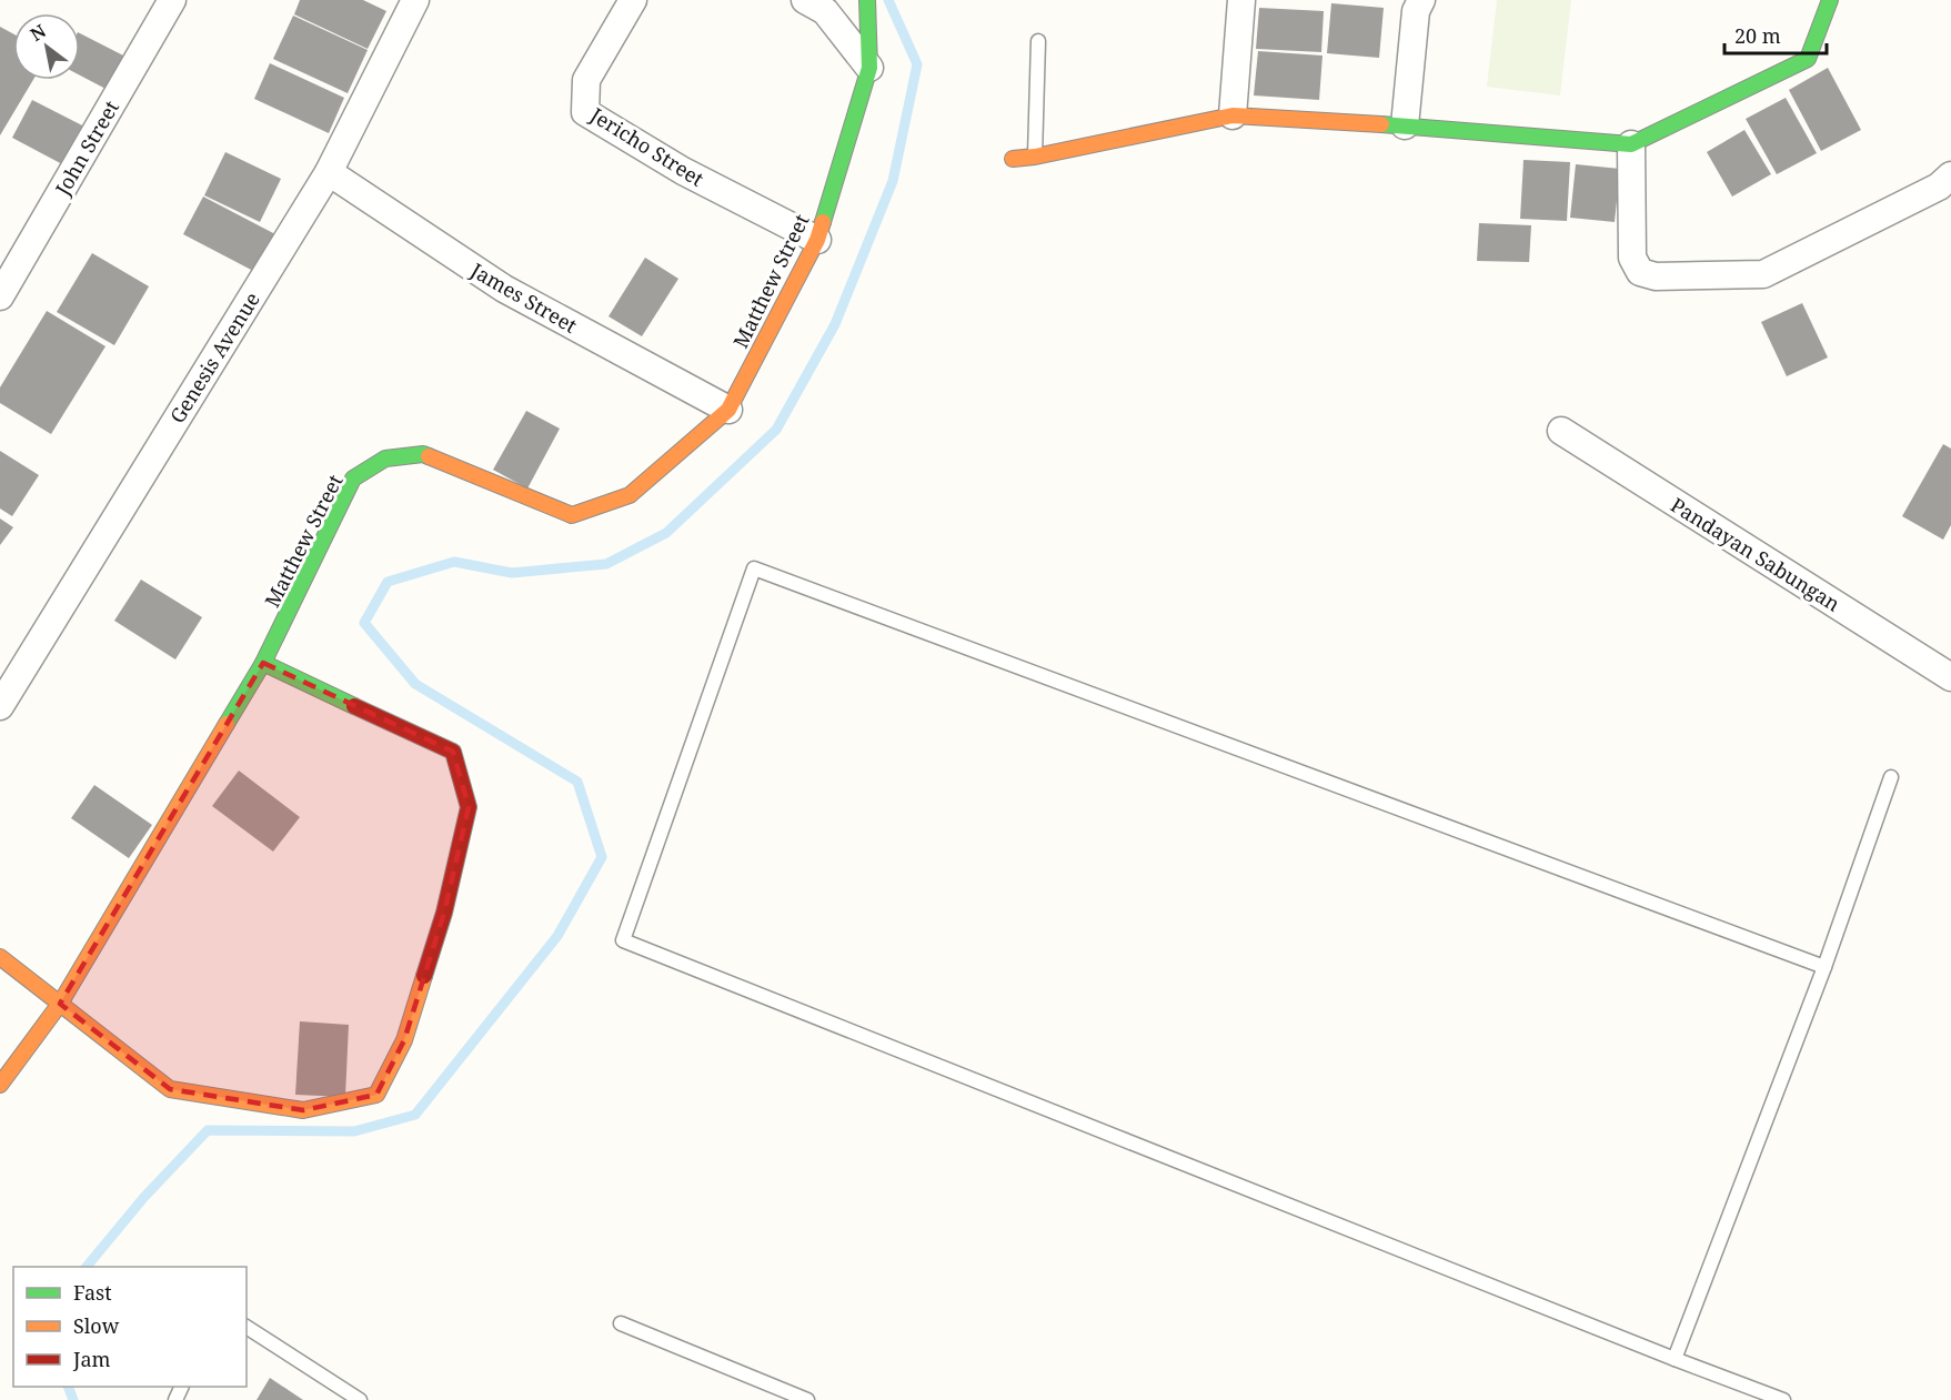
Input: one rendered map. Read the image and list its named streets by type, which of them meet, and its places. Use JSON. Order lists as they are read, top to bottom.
{
  "streets": {
    "street": [
      "Jericho Street",
      "John Street",
      "Matthew Street",
      "James Street",
      "Genesis Avenue",
      "Pandayan Sabungan"
    ]
  },
  "crossings": [
    ["Jericho Street", "Matthew Street"],
    ["Matthew Street", "James Street"],
    ["James Street", "Genesis Avenue"]
  ],
  "legend": ["Fast", "Slow", "Jam"],
  "scale_bar": "20 m",
  "north": "top left"
}
